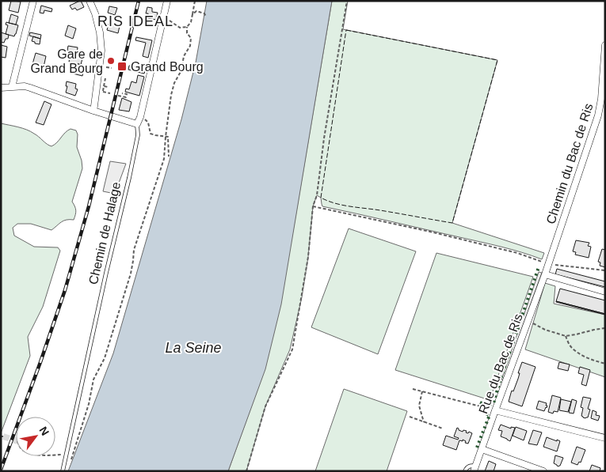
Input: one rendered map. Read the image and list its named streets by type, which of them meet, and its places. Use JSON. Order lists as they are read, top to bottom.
{
  "streets": {
    "street": ["Chemin du Bac de Ris", "Chemin de Halage", "Rue du Bac de Ris"]
  },
  "crossings": [
    ["Chemin du Bac de Ris", "Rue du Bac de Ris"]
  ],
  "districts": ["RIS IDEAL"],
  "water": ["La Seine"],
  "places": {
    "other": ["Gare de Grand Bourg"],
    "transit": ["Grand Bourg"]
  },
  "north": "top right"
}
